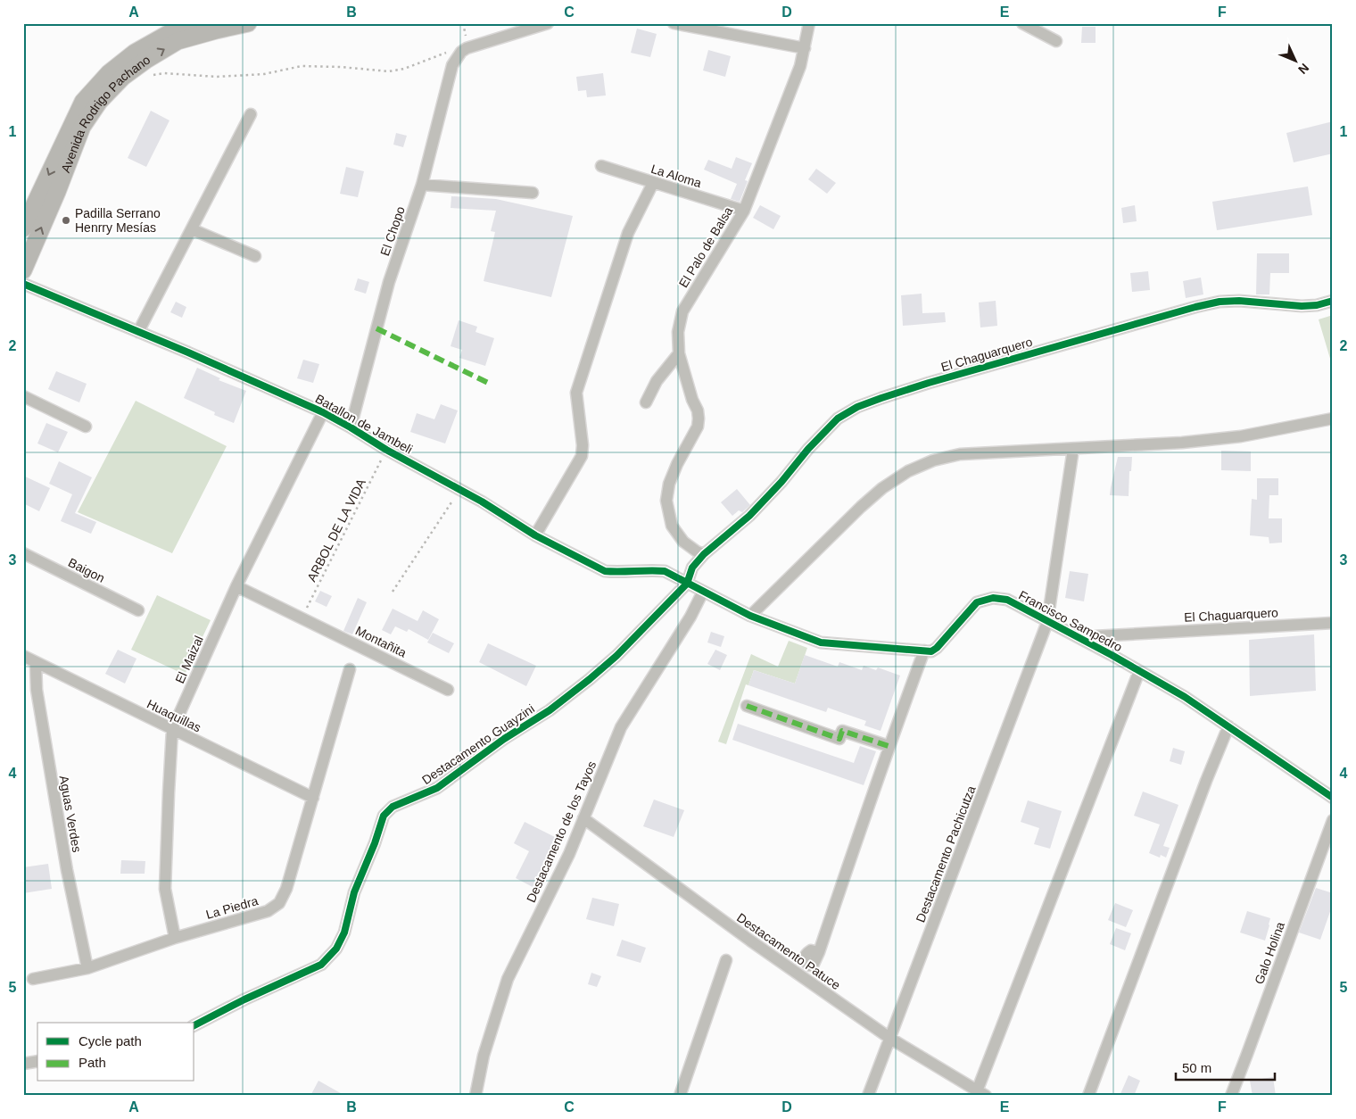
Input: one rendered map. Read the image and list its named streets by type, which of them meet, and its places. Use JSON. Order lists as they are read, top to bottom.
{
  "streets": {
    "main road": ["Avenida Rodrigo Pachano"],
    "street": [
      "La Aloma",
      "El Chopo",
      "El Palo de Balsa",
      "El Chaguarquero",
      "Batallon de Jambeli",
      "Baigon",
      "Francisco Sampedro",
      "Montañita",
      "El Maizal",
      "Huaquillas",
      "Destacamento Guayzini",
      "Aguas Verdes",
      "Destacamento de los Tayos",
      "Destacamento Pachicutza",
      "La Piedra",
      "Destacamento Patuce",
      "Galo Holina"
    ],
    "path": ["ARBOL DE LA VIDA"]
  },
  "crossings": [
    ["La Aloma", "El Palo de Balsa"],
    ["El Chopo", "Batallon de Jambeli"],
    ["El Palo de Balsa", "El Chaguarquero"],
    ["El Chaguarquero", "Batallon de Jambeli"],
    ["El Chaguarquero", "Francisco Sampedro"],
    ["El Chaguarquero", "Destacamento Guayzini"],
    ["Batallon de Jambeli", "ARBOL DE LA VIDA"],
    ["Batallon de Jambeli", "El Maizal"],
    ["Batallon de Jambeli", "Destacamento Guayzini"],
    ["ARBOL DE LA VIDA", "Montañita"],
    ["Francisco Sampedro", "Destacamento Pachicutza"],
    ["Montañita", "El Maizal"],
    ["El Maizal", "Huaquillas"],
    ["El Maizal", "La Piedra"],
    ["Huaquillas", "Aguas Verdes"],
    ["Huaquillas", "La Piedra"],
    ["Aguas Verdes", "La Piedra"],
    ["Destacamento de los Tayos", "Destacamento Patuce"],
    ["Destacamento Pachicutza", "Destacamento Patuce"]
  ],
  "places": ["Padilla Serrano Henrry Mesías"],
  "legend": ["Cycle path", "Path"],
  "scale_bar": "50 m",
  "north": "bottom right",
  "grid": {
    "columns": [
      "A",
      "B",
      "C",
      "D",
      "E",
      "F"
    ],
    "rows": [
      "1",
      "2",
      "3",
      "4",
      "5"
    ]
  }
}
